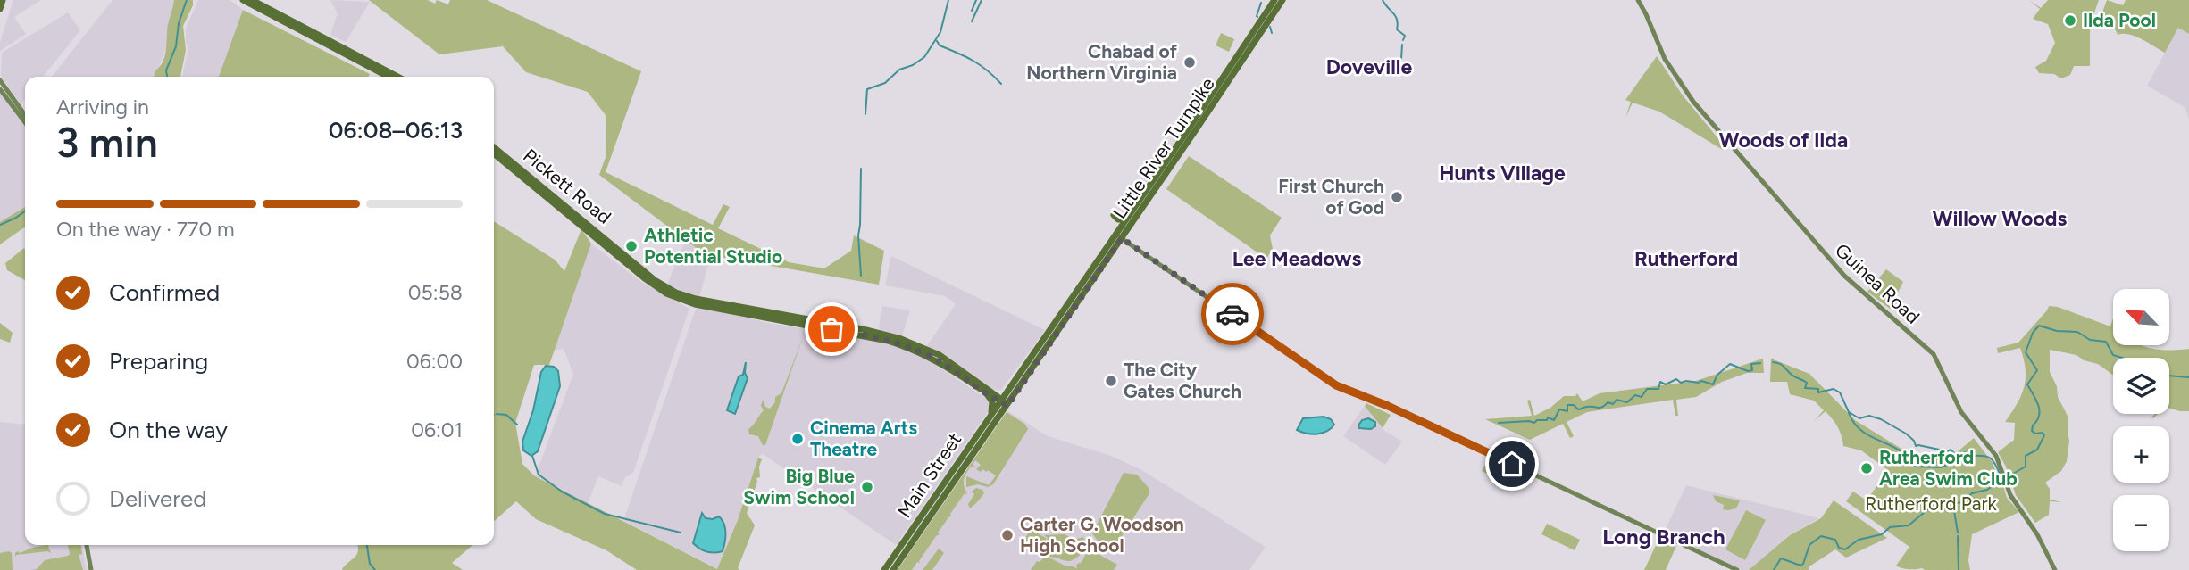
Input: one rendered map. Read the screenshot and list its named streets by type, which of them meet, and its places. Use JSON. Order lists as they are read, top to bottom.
{
  "streets": {
    "main road": [
      "Little River Turnpike",
      "Pickett Road",
      "Guinea Road",
      "Main Street"
    ]
  },
  "crossings": [
    ["Little River Turnpike", "Pickett Road"],
    ["Little River Turnpike", "Main Street"],
    ["Pickett Road", "Main Street"]
  ],
  "districts": [
    "Doveville",
    "Woods of Ilda",
    "Hunts Village",
    "Willow Woods",
    "Lee Meadows",
    "Rutherford",
    "Long Branch"
  ],
  "parks": ["Rutherford Park"],
  "places": [
    "Ilda Pool",
    "Chabad of Northern Virginia",
    "First Church of God",
    "Athletic Potential Studio",
    "The City Gates Church",
    "Cinema Arts Theatre",
    "Rutherford Area Swim Club",
    "Big Blue Swim School",
    "Carter G. Woodson High School"
  ],
  "north": "top left",
  "page": {
    "heading": ["3 min", "Arriving in", "06:08–06:13"],
    "bar": "On the way · 770 m",
    "list": [
      ["Confirmed", "05:58"],
      ["Preparing", "06:00"],
      ["On the way", "06:01"],
      "Delivered"
    ],
    "map_buttons": ["+", "−"]
  }
}
